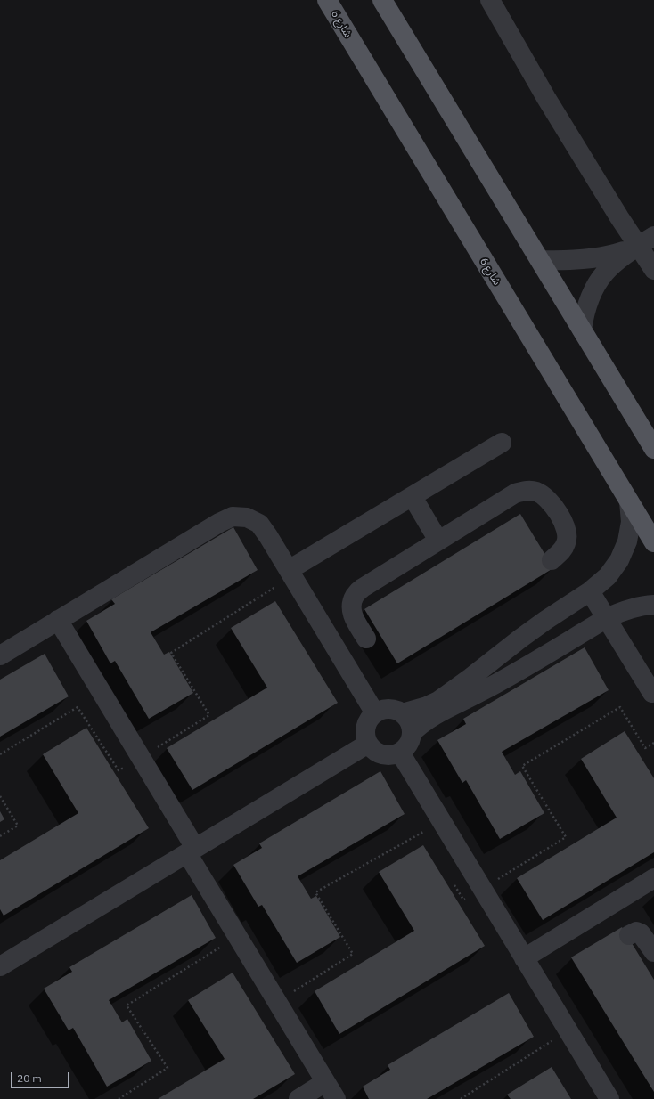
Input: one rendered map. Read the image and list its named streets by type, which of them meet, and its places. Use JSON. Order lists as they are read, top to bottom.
{
  "streets": {
    "main road": ["شارع 6"]
  },
  "scale_bar": "20 m"
}
